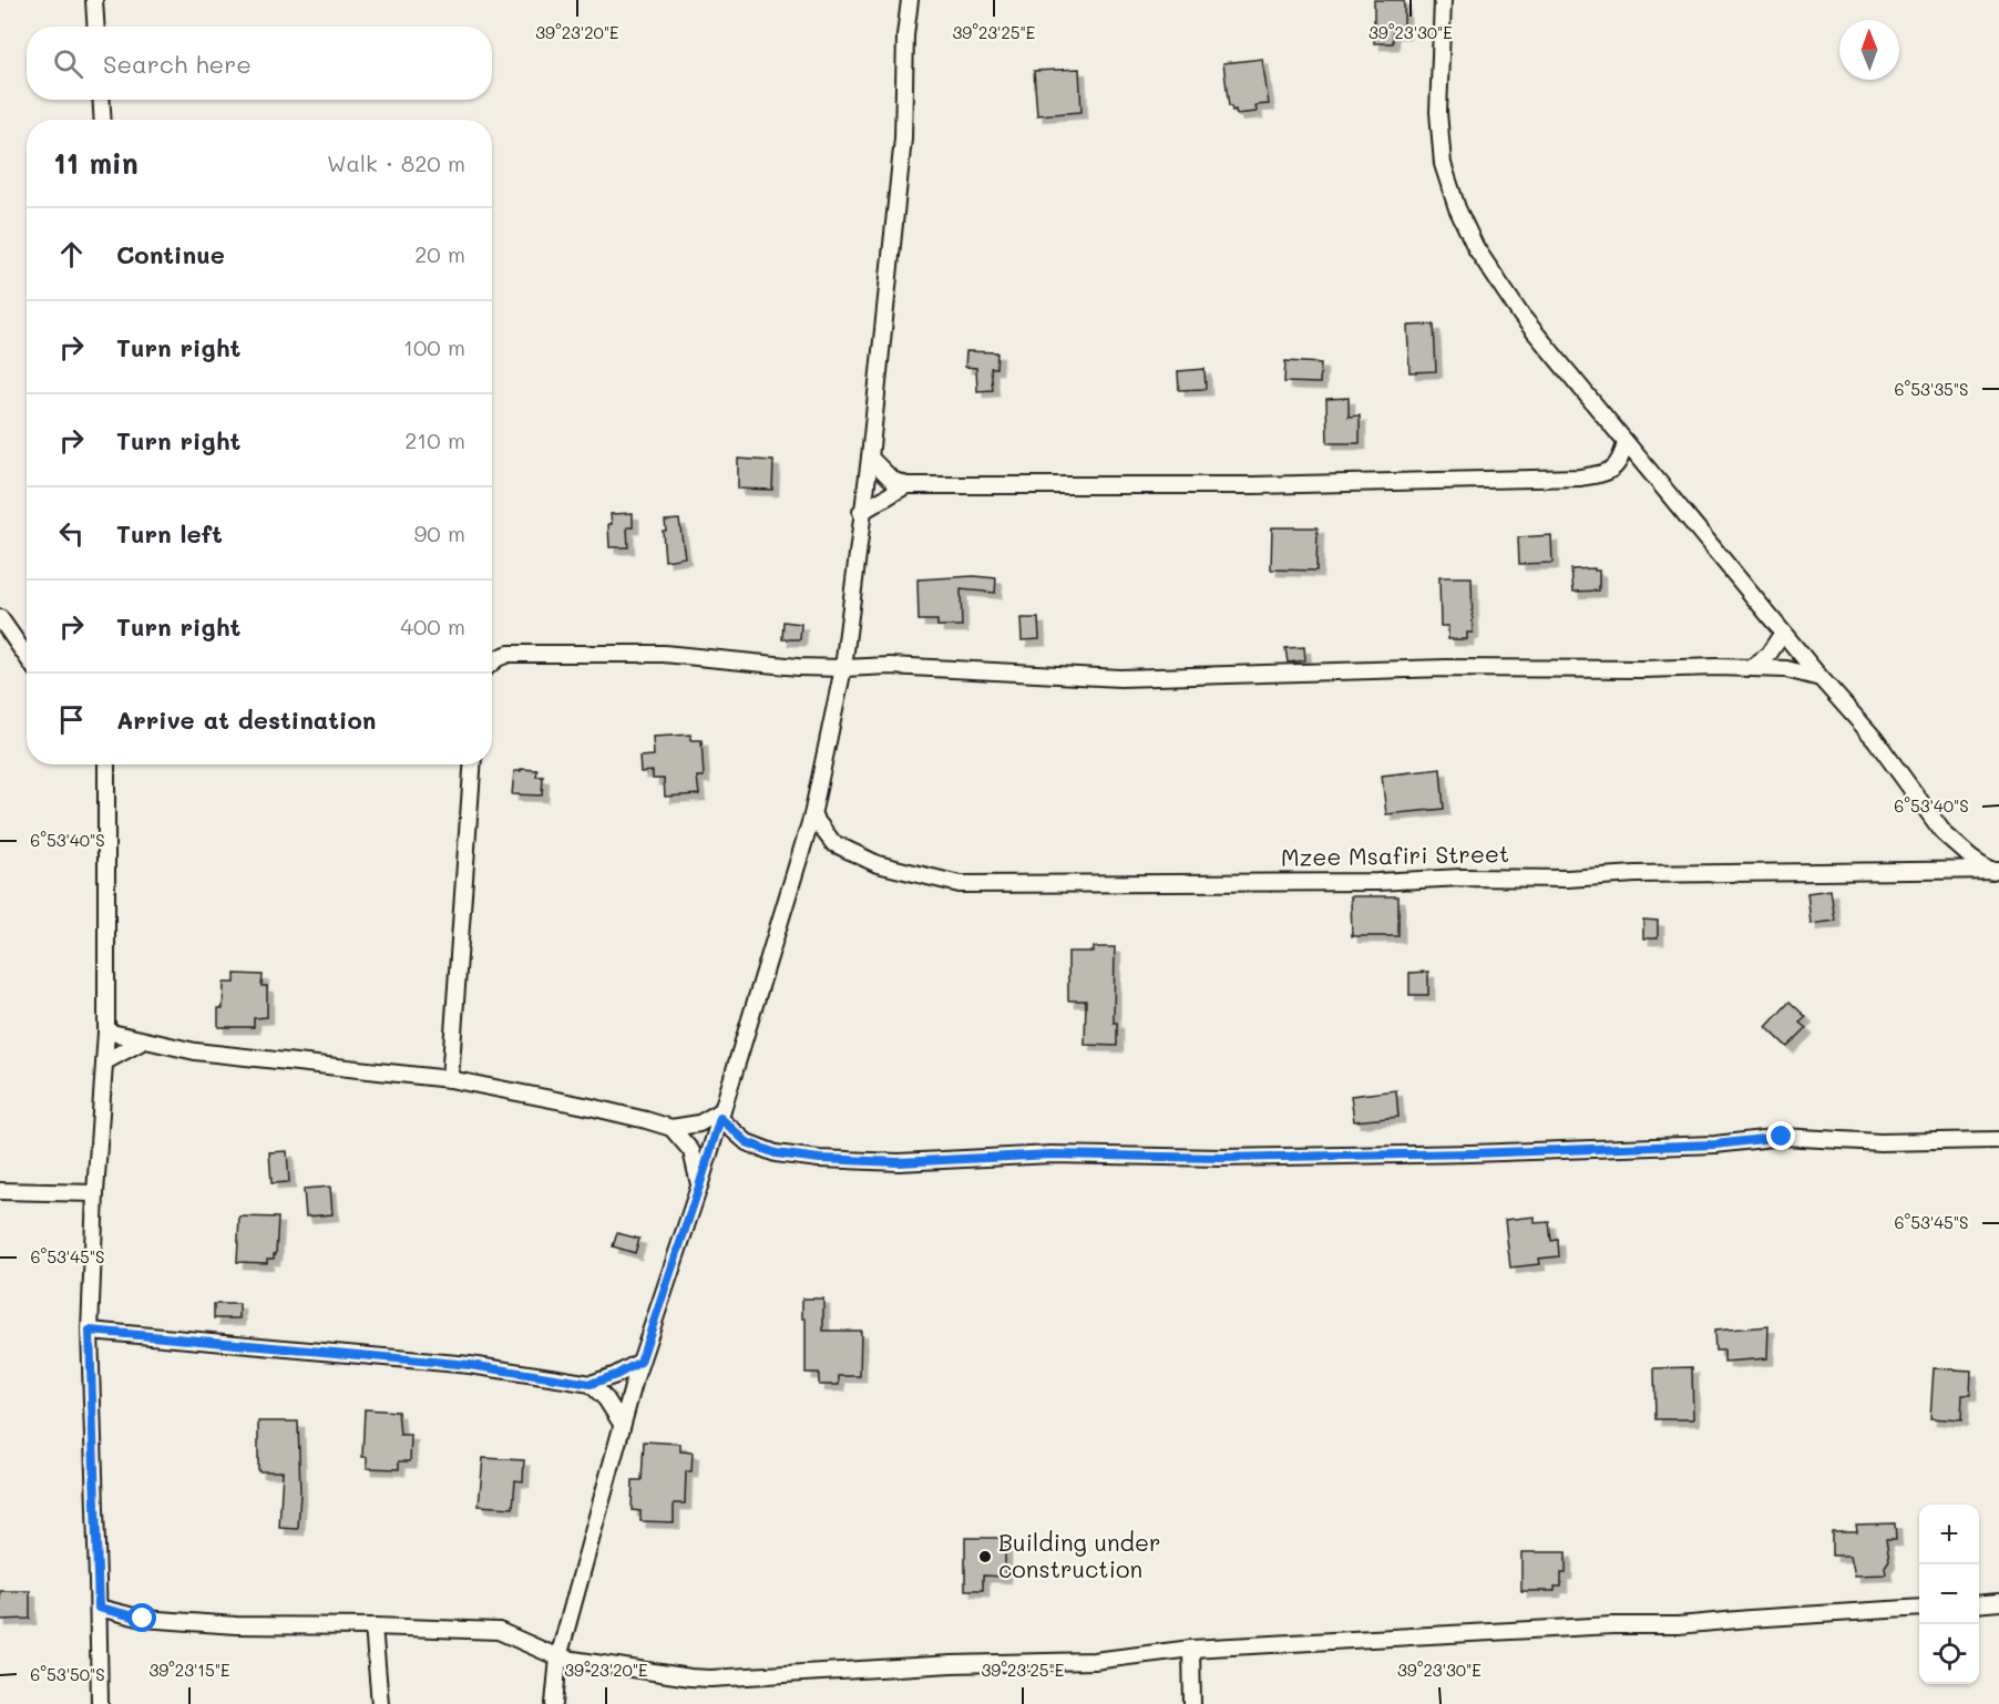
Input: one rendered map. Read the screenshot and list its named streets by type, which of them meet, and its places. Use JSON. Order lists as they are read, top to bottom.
{
  "streets": {
    "street": ["Mzee Msafiri Street"]
  },
  "places": ["Building under construction"],
  "north": "top",
  "page": {
    "search": "Search here",
    "heading": ["11 min", "Walk · 820 m"],
    "list": [
      ["Continue", "20 m"],
      ["Turn right", "100 m"],
      ["Turn right", "210 m"],
      ["Turn left", "90 m"],
      ["Turn right", "400 m"],
      "Arrive at destination"
    ],
    "map_buttons": ["+", "−"]
  },
  "coordinates": [
    "39°23'20\"E",
    "39°23'25\"E",
    "39°23'30\"E",
    "6°53'35\"S",
    "6°53'40\"S",
    "6°53'45\"S",
    "39°23'15\"E",
    "6°53'50\"S"
  ]
}
